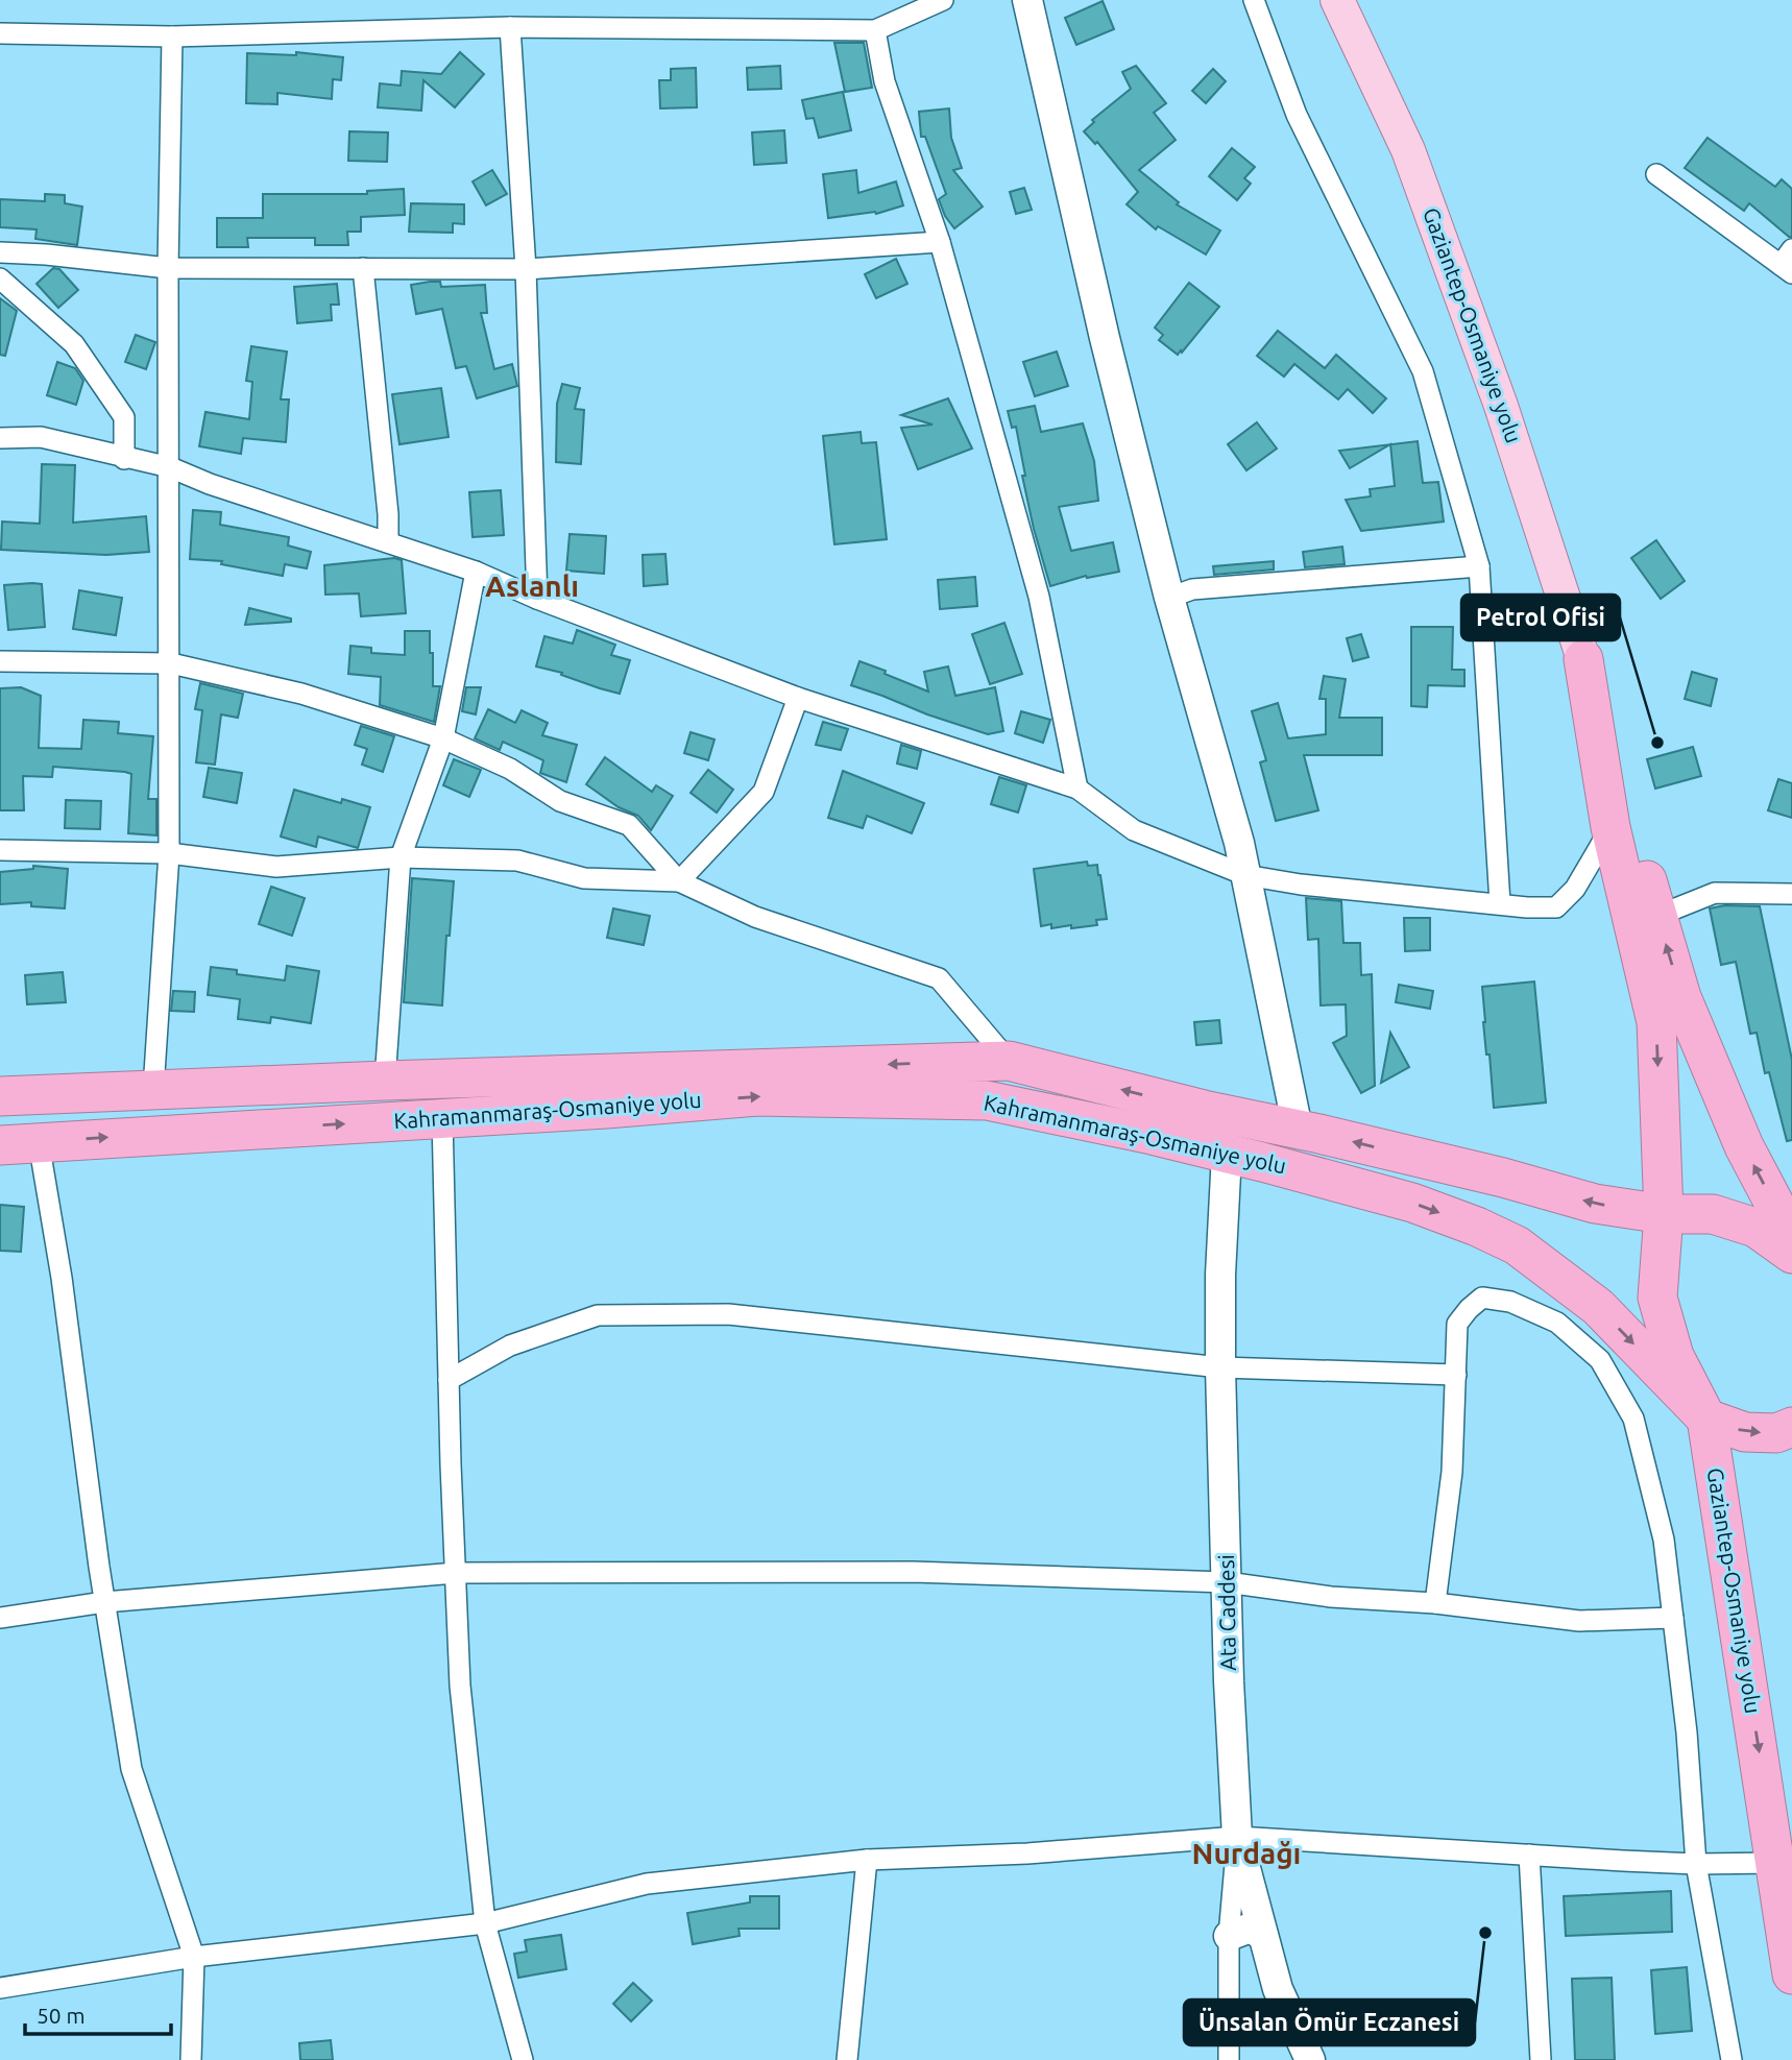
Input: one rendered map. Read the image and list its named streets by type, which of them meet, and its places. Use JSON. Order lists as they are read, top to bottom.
{
  "streets": {
    "highway": ["Gaziantep-Osmaniye yolu", "Kahramanmaraş-Osmaniye yolu"],
    "street": ["Ata Caddesi"]
  },
  "crossings": [
    ["Gaziantep-Osmaniye yolu", "Kahramanmaraş-Osmaniye yolu"],
    ["Kahramanmaraş-Osmaniye yolu", "Ata Caddesi"]
  ],
  "one_way": ["Gaziantep-Osmaniye yolu"],
  "districts": ["Aslanlı", "Nurdağı"],
  "places": ["Petrol Ofisi", "Ünsalan Ömür Eczanesi"],
  "scale_bar": "50 m"
}
